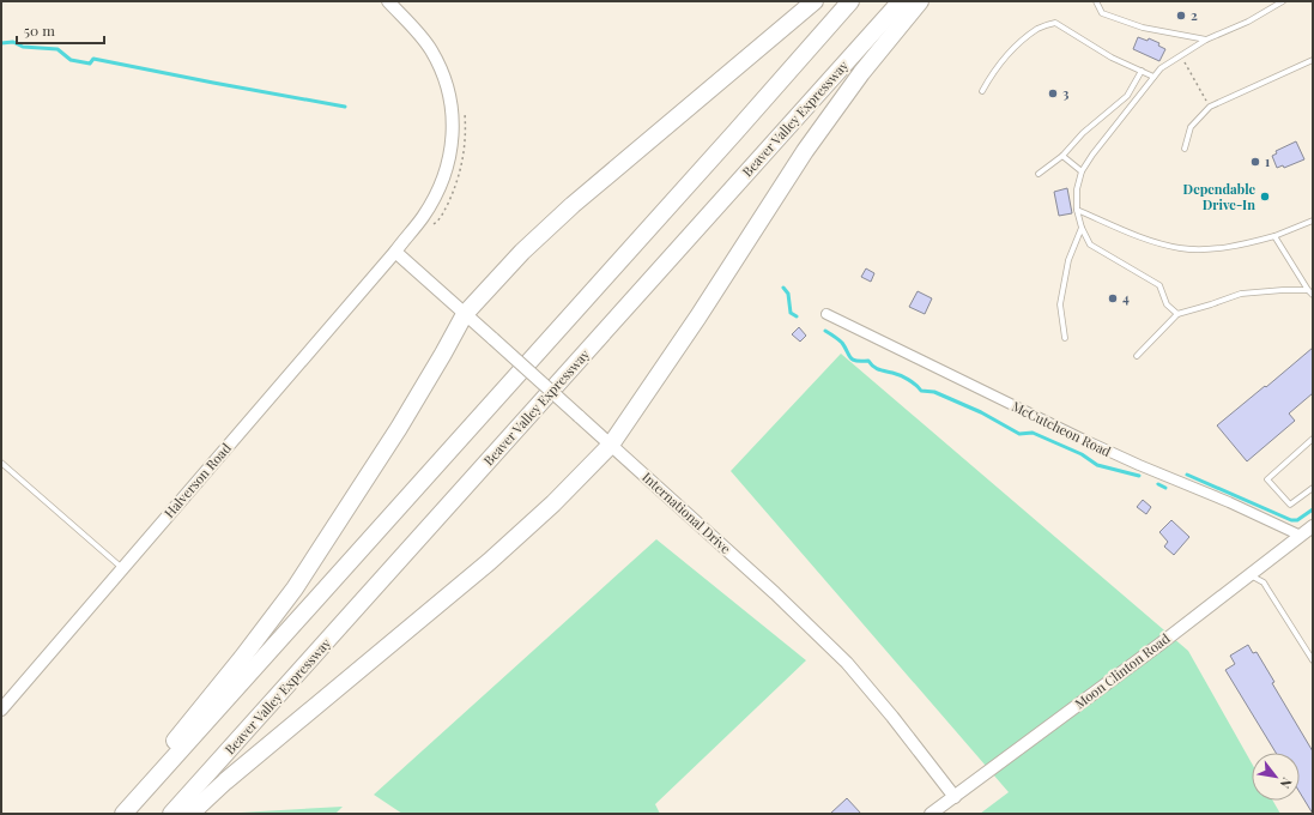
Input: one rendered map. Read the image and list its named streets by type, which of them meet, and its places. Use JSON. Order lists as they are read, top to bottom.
{
  "streets": {
    "highway": ["Beaver Valley Expressway"],
    "street": [
      "McCutcheon Road",
      "Halverson Road",
      "International Drive",
      "Moon Clinton Road"
    ]
  },
  "crossings": [
    ["McCutcheon Road", "Moon Clinton Road"],
    ["Halverson Road", "International Drive"],
    ["International Drive", "Moon Clinton Road"]
  ],
  "places": [
    "2",
    "3",
    "1",
    "Dependable Drive-In",
    "4"
  ],
  "scale_bar": "50 m",
  "north": "bottom right"
}
